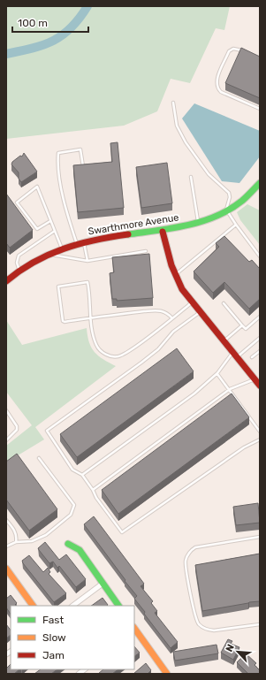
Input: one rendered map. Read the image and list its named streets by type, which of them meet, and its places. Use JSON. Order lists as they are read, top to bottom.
{
  "streets": {
    "street": ["Swarthmore Avenue"]
  },
  "legend": ["Fast", "Slow", "Jam"],
  "scale_bar": "100 m",
  "north": "top left"
}
